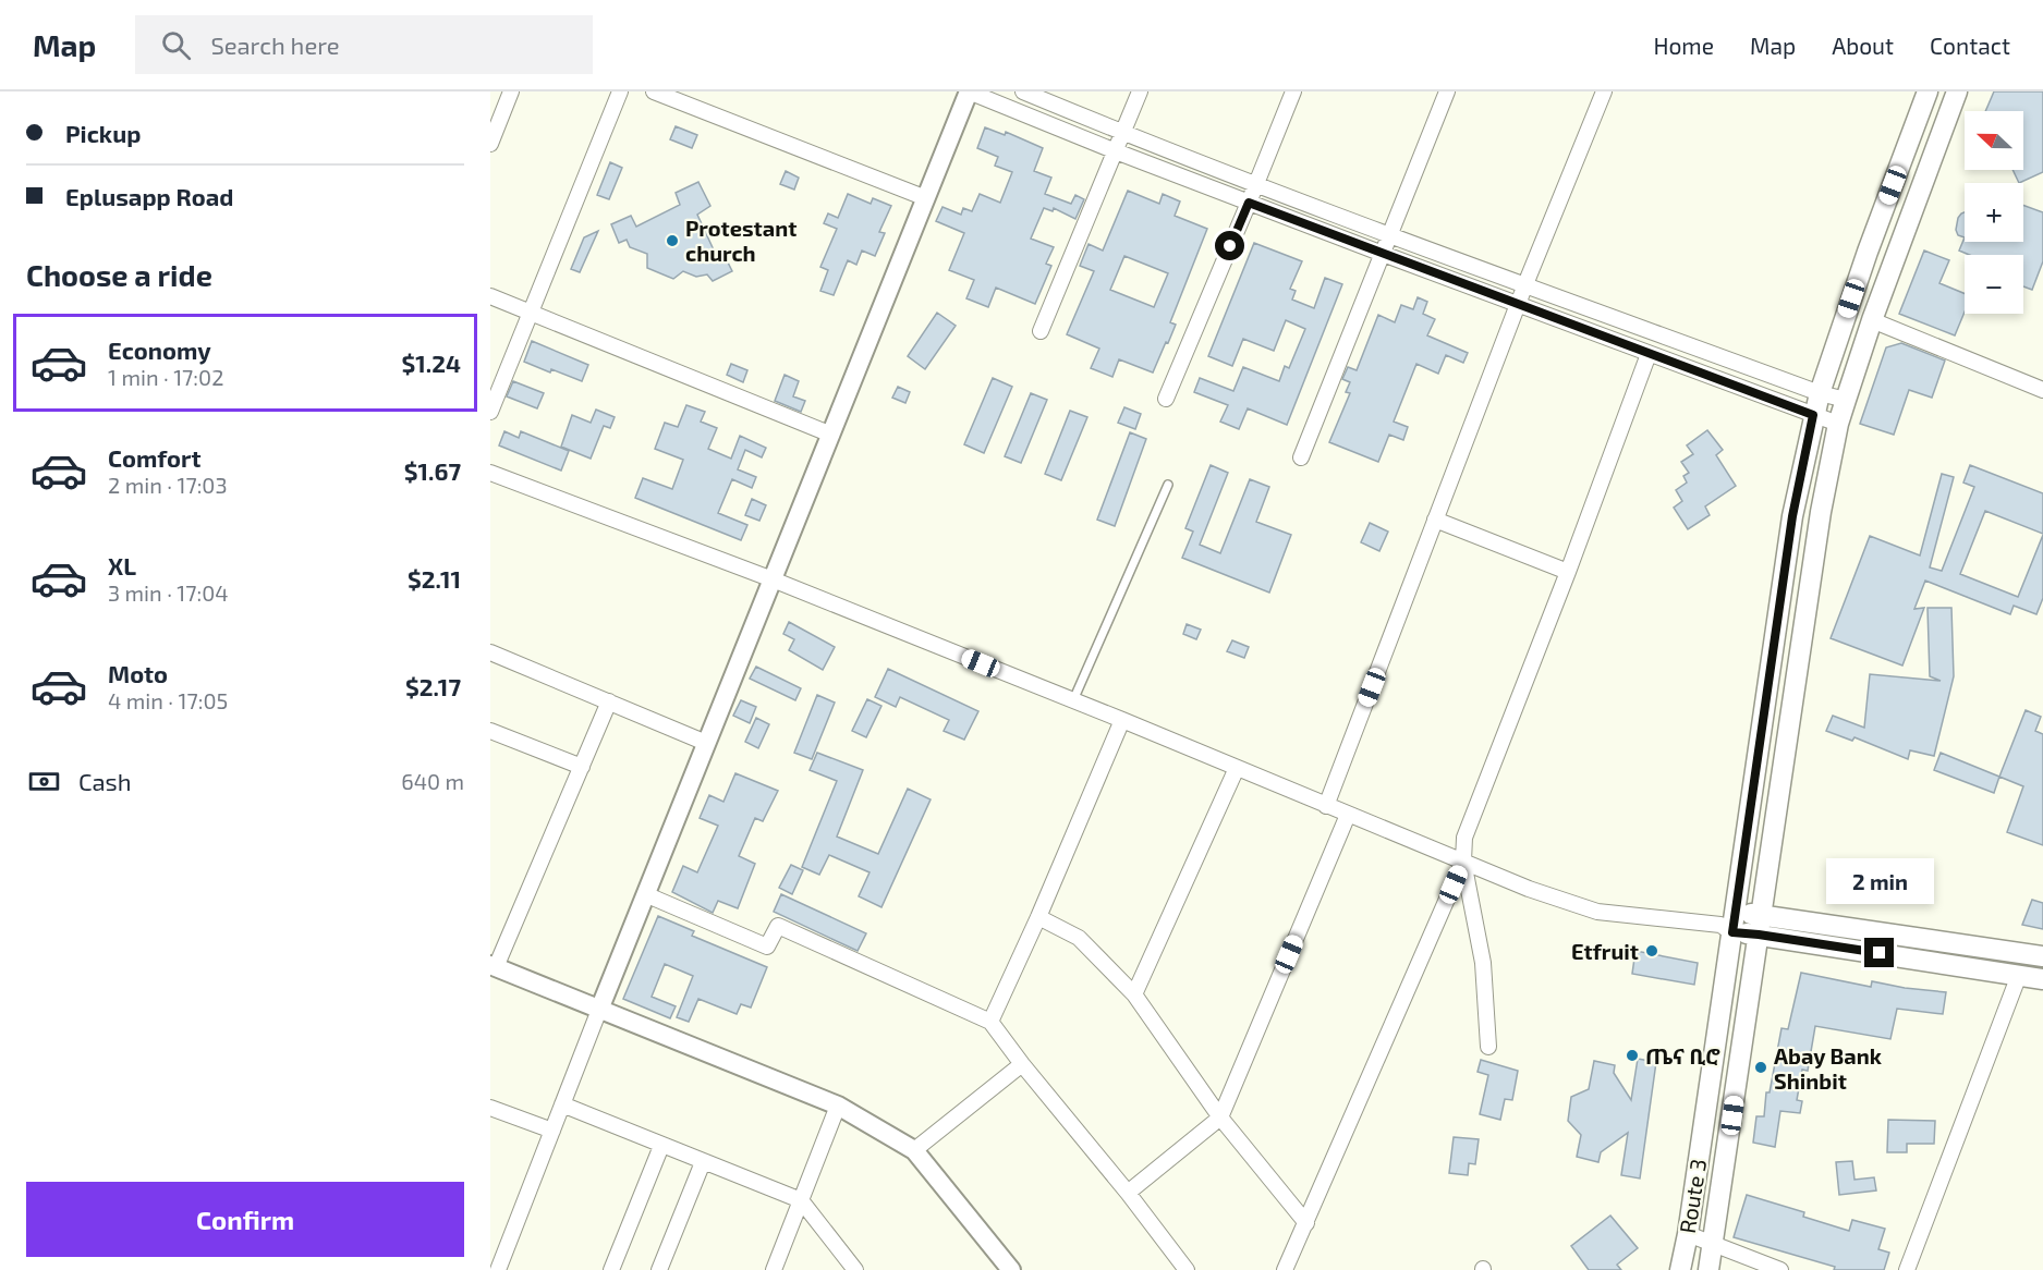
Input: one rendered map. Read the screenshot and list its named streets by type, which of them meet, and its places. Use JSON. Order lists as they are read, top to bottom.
{
  "streets": {
    "main road": ["Route 3"]
  },
  "places": [
    "Protestant church",
    "Etfruit",
    "ጤና ቢሮ",
    "Abay Bank Shinbit"
  ],
  "north": "left",
  "page": {
    "header": "Map",
    "search": "Search here",
    "nav": [
      "Home",
      "Map",
      "About",
      "Contact"
    ],
    "banner": ["Pickup", "Eplusapp Road"],
    "map_buttons": ["+", "−"],
    "heading": "Choose a ride",
    "list": [
      {
        "name": "Economy",
        "note": "1 min · 17:02",
        "value": "$1.24"
      },
      {
        "name": "Comfort",
        "note": "2 min · 17:03",
        "value": "$1.67"
      },
      {
        "name": "XL",
        "note": "3 min · 17:04",
        "value": "$2.11"
      },
      {
        "name": "Moto",
        "note": "4 min · 17:05",
        "value": "$2.17"
      }
    ],
    "pay": ["Cash", "640 m"],
    "bubble": "2 min",
    "buttons": "Confirm"
  }
}
